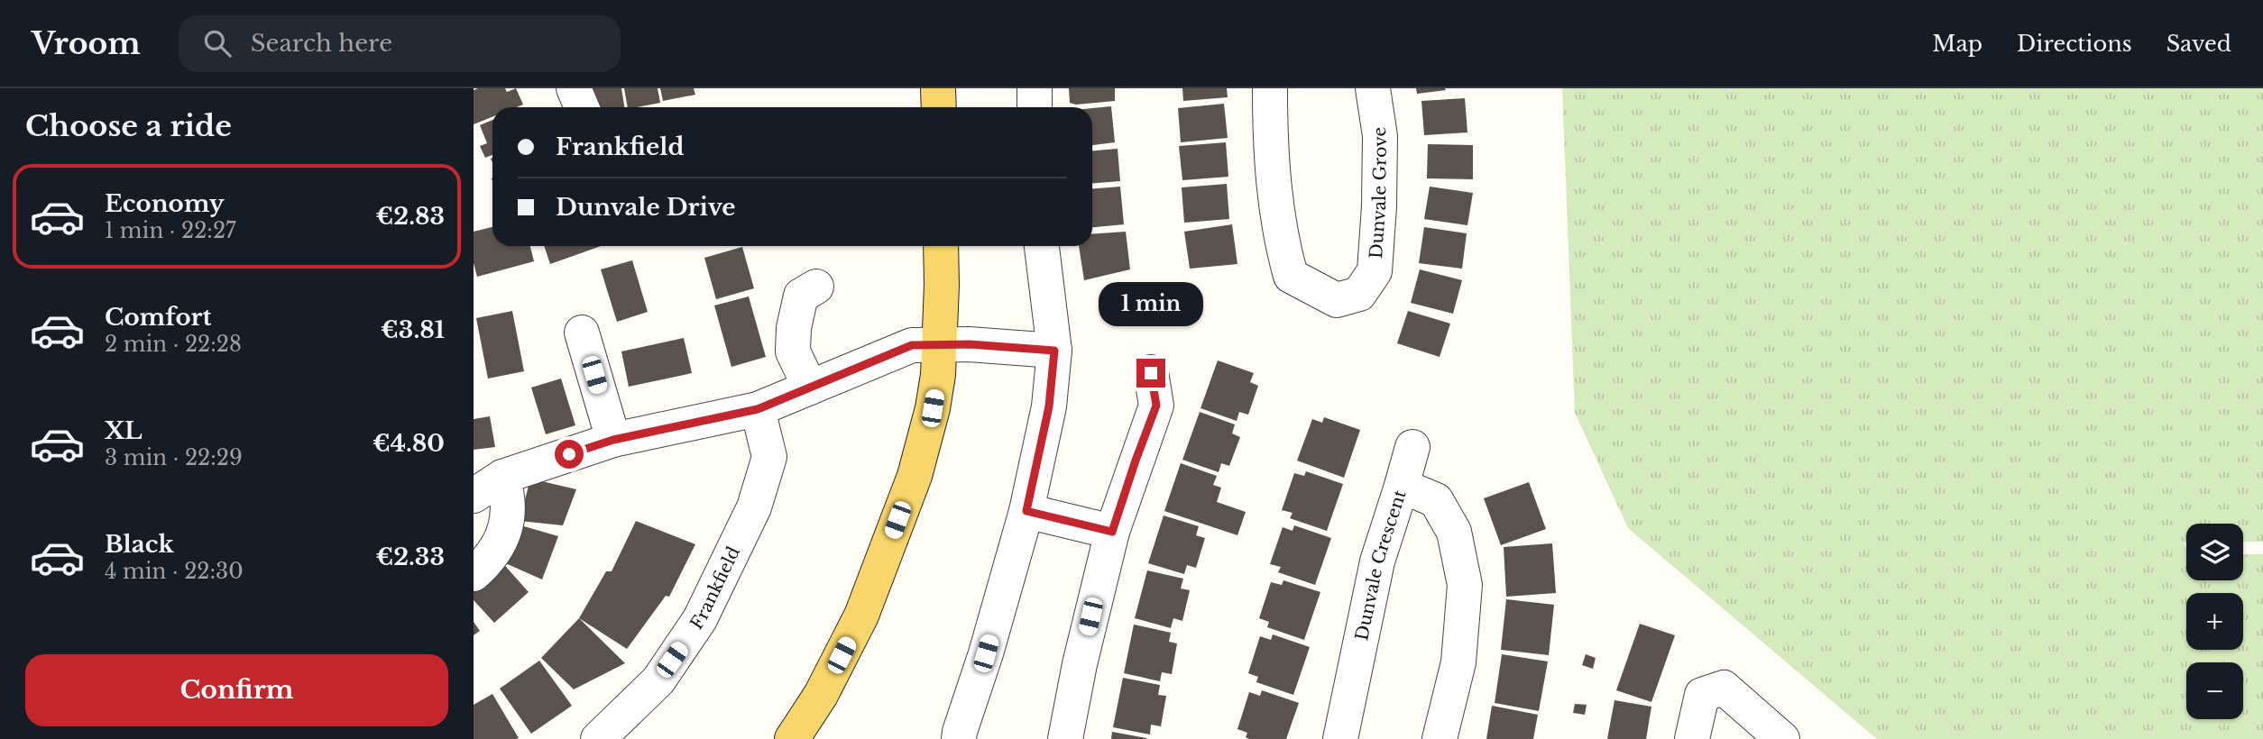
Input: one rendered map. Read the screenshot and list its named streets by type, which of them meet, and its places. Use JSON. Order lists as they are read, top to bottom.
{
  "streets": {
    "street": ["Dunvale Grove", "Dunvale Crescent", "Frankfield"]
  },
  "page": {
    "header": "Vroom",
    "search": "Search here",
    "nav": ["Map", "Directions", "Saved"],
    "heading": "Choose a ride",
    "banner": ["Frankfield", "Dunvale Drive"],
    "list": [
      {
        "name": "Economy",
        "note": "1 min · 22:27",
        "value": "€2.83"
      },
      {
        "name": "Comfort",
        "note": "2 min · 22:28",
        "value": "€3.81"
      },
      {
        "name": "XL",
        "note": "3 min · 22:29",
        "value": "€4.80"
      },
      {
        "name": "Black",
        "note": "4 min · 22:30",
        "value": "€2.33"
      }
    ],
    "bubble": "1 min",
    "map_buttons": ["+", "−"],
    "buttons": "Confirm"
  }
}
